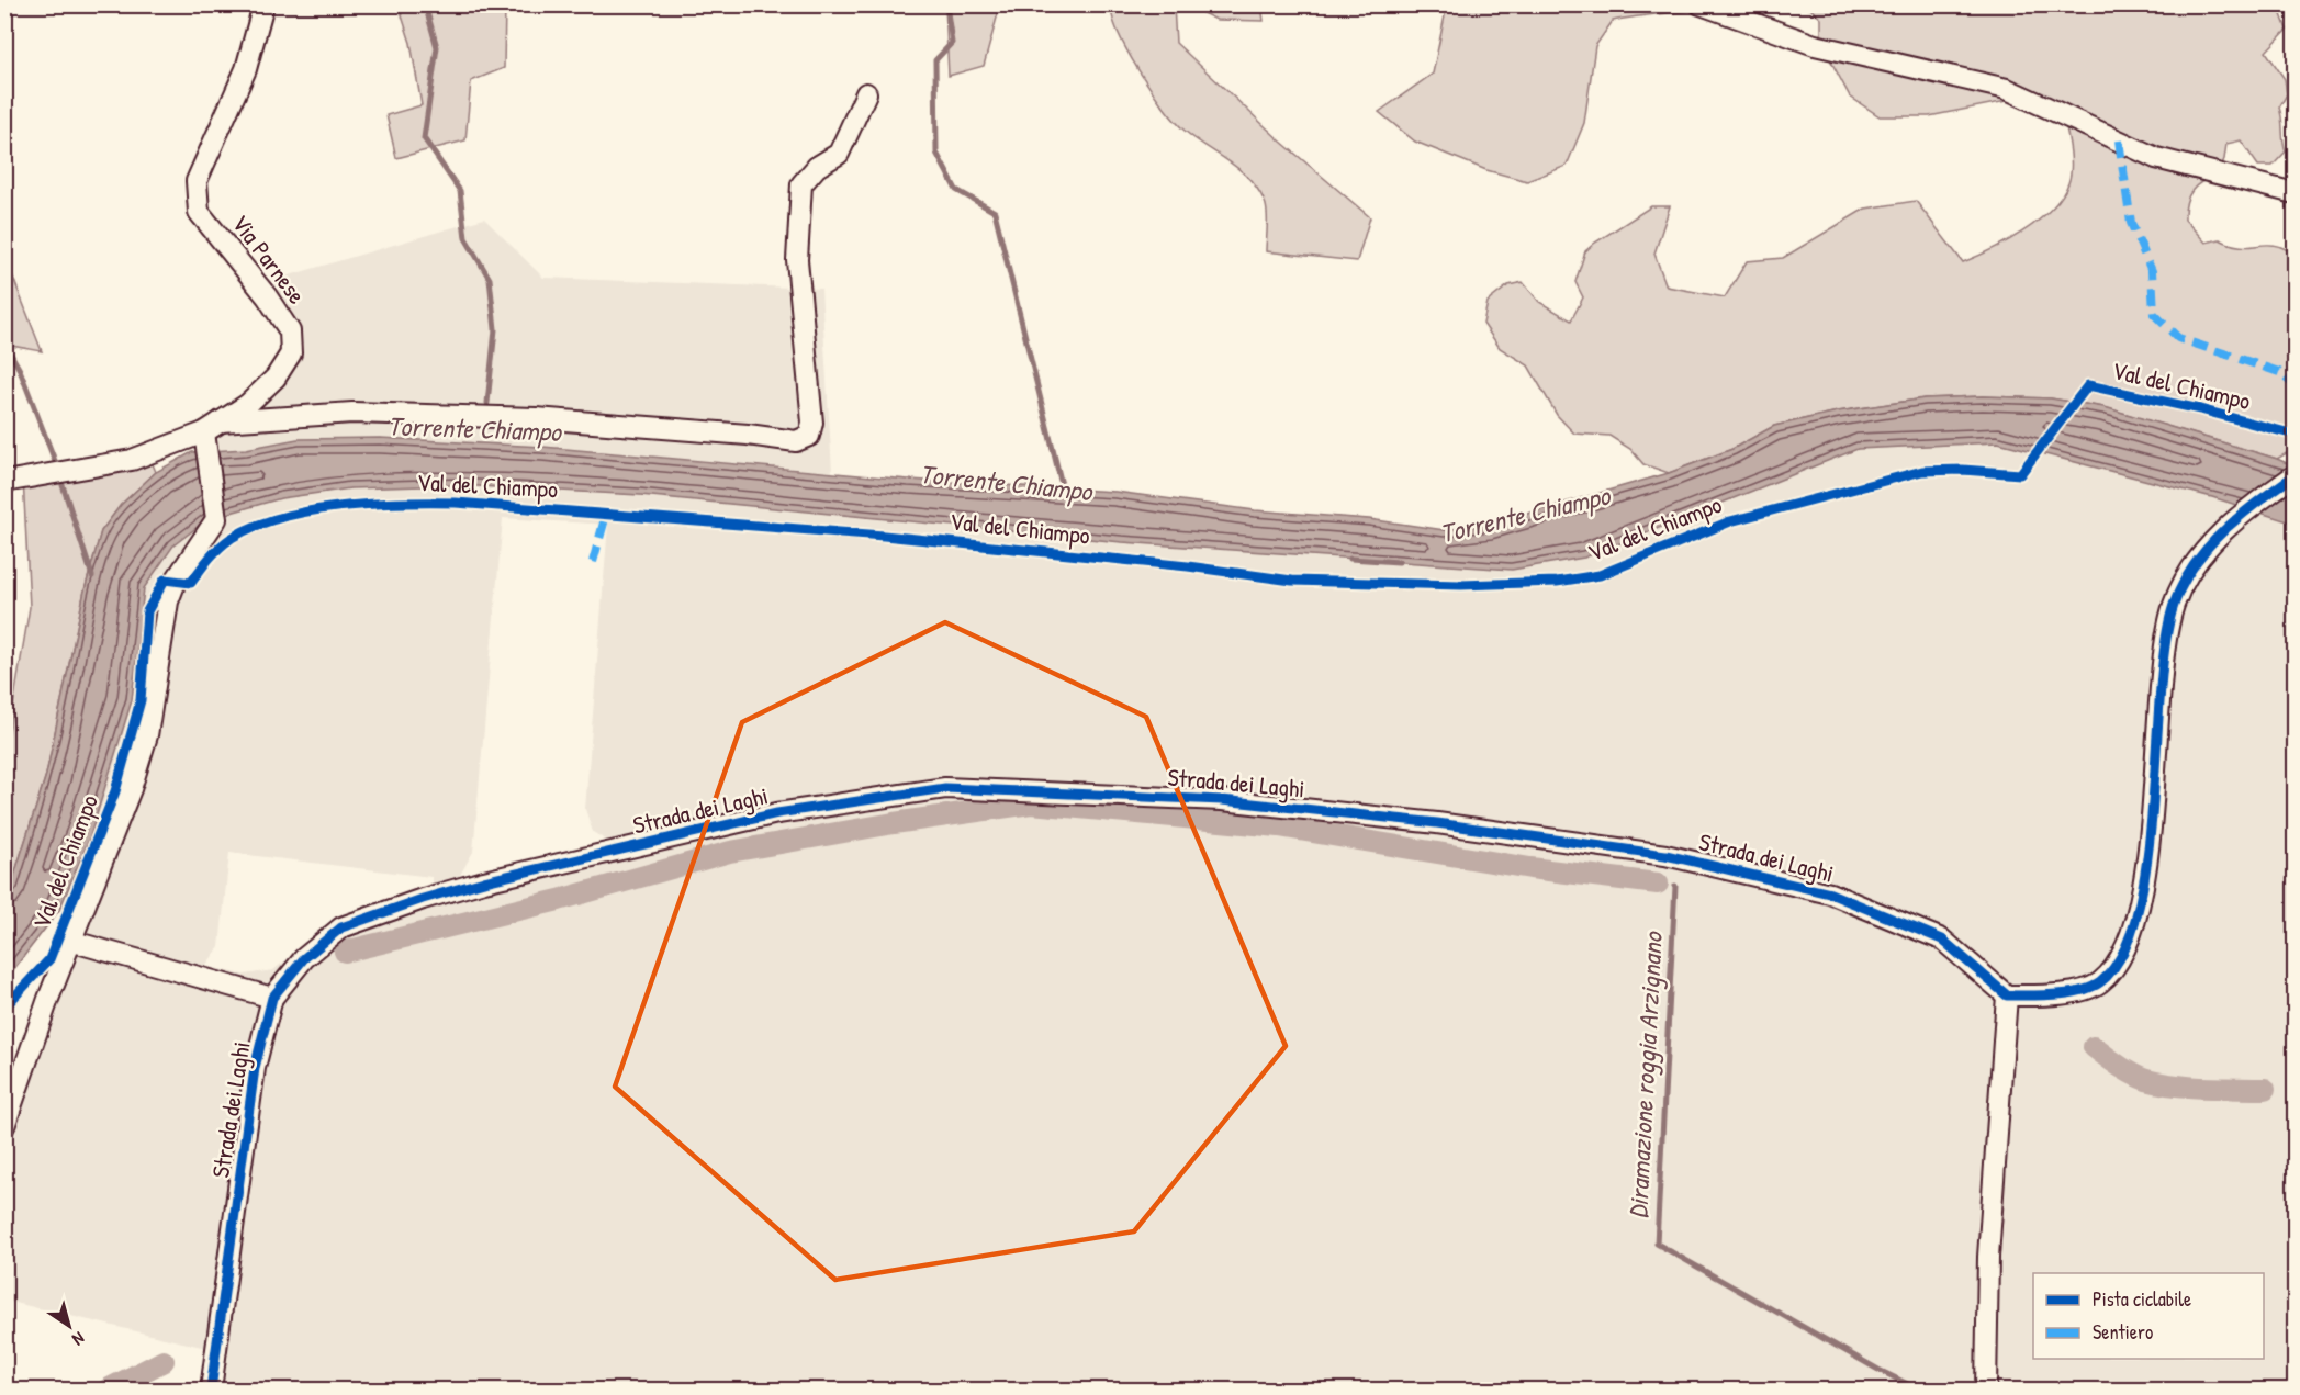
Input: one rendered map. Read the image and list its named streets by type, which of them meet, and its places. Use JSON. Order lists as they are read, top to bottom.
{
  "streets": {
    "street": ["Via Parnese", "Strada dei Laghi"],
    "cycle path": ["Val del Chiampo"]
  },
  "water": ["Torrente Chiampo", "Diramazione roggia Arzignano"],
  "legend": ["Pista ciclabile", "Sentiero"],
  "north": "bottom right"
}
